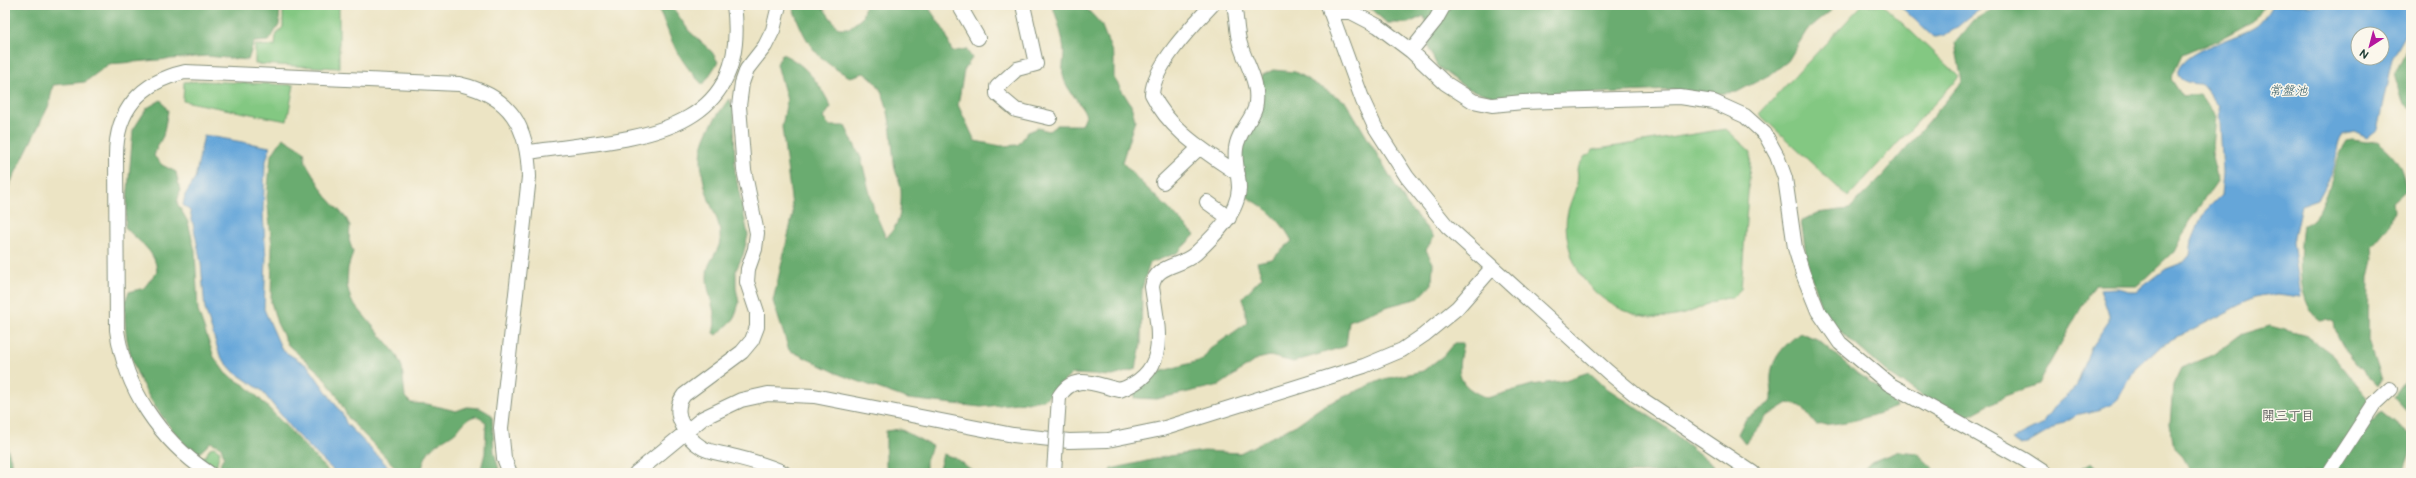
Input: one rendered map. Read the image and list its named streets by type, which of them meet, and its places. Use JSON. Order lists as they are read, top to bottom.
{
  "districts": ["開三丁目"],
  "water": ["常盤池"],
  "north": "bottom left"
}
